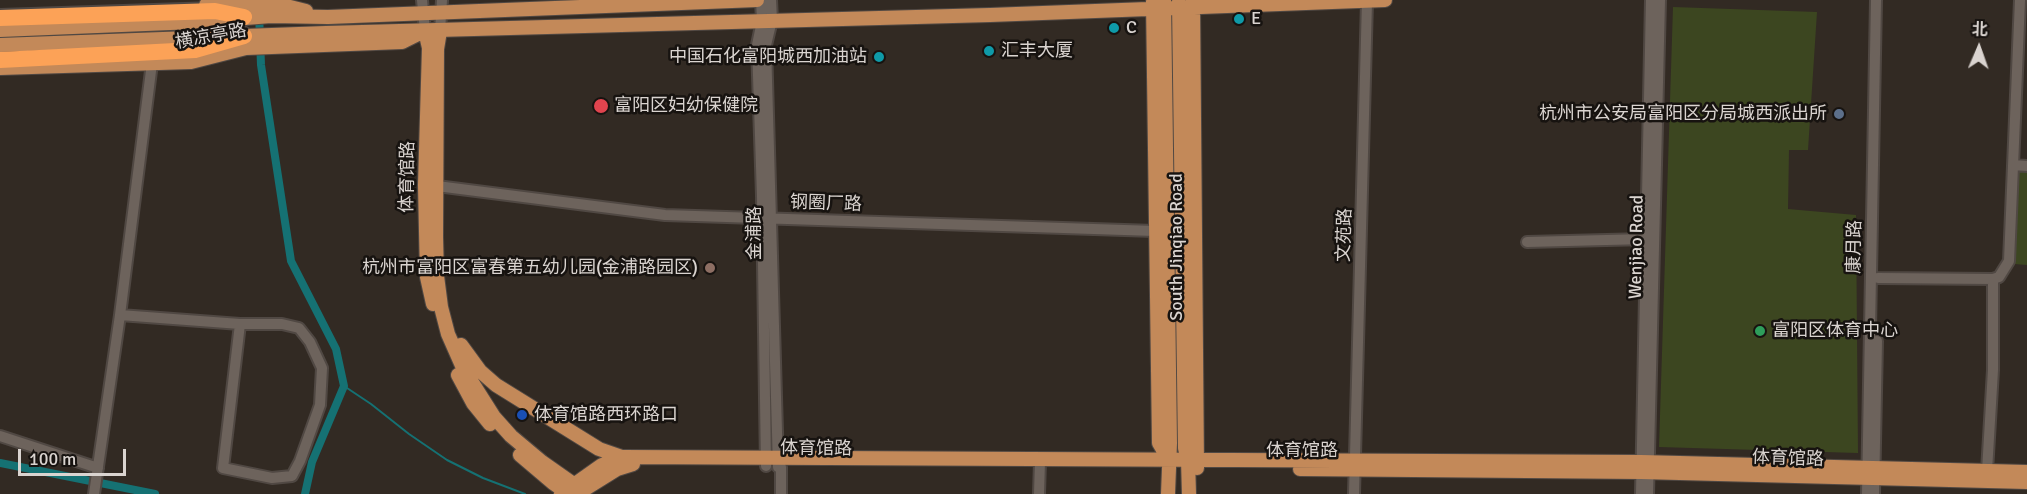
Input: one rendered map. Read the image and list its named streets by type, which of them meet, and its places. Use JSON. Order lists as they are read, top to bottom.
{
  "streets": {
    "main road": ["横凉亭路", "体育馆路", "South Jinqiao Road"],
    "street": [
      "钢圈厂路",
      "金浦路",
      "文苑路",
      "Wenjiao Road",
      "康月路"
    ]
  },
  "crossings": [
    ["横凉亭路", "体育馆路"],
    ["横凉亭路", "金浦路"],
    ["体育馆路", "钢圈厂路"],
    ["体育馆路", "金浦路"],
    ["体育馆路", "文苑路"],
    ["体育馆路", "South Jinqiao Road"],
    ["体育馆路", "Wenjiao Road"],
    ["体育馆路", "康月路"],
    ["钢圈厂路", "金浦路"],
    ["钢圈厂路", "South Jinqiao Road"]
  ],
  "places": [
    "E",
    "C",
    "汇丰大厦",
    "中国石化富阳城西加油站",
    "富阳区妇幼保健院",
    "杭州市公安局富阳区分局城西派出所",
    "杭州市富阳区富春第五幼儿园(金浦路园区)",
    "富阳区体育中心",
    "体育馆路西环路口"
  ],
  "scale_bar": "100 m",
  "north": "top"
}
